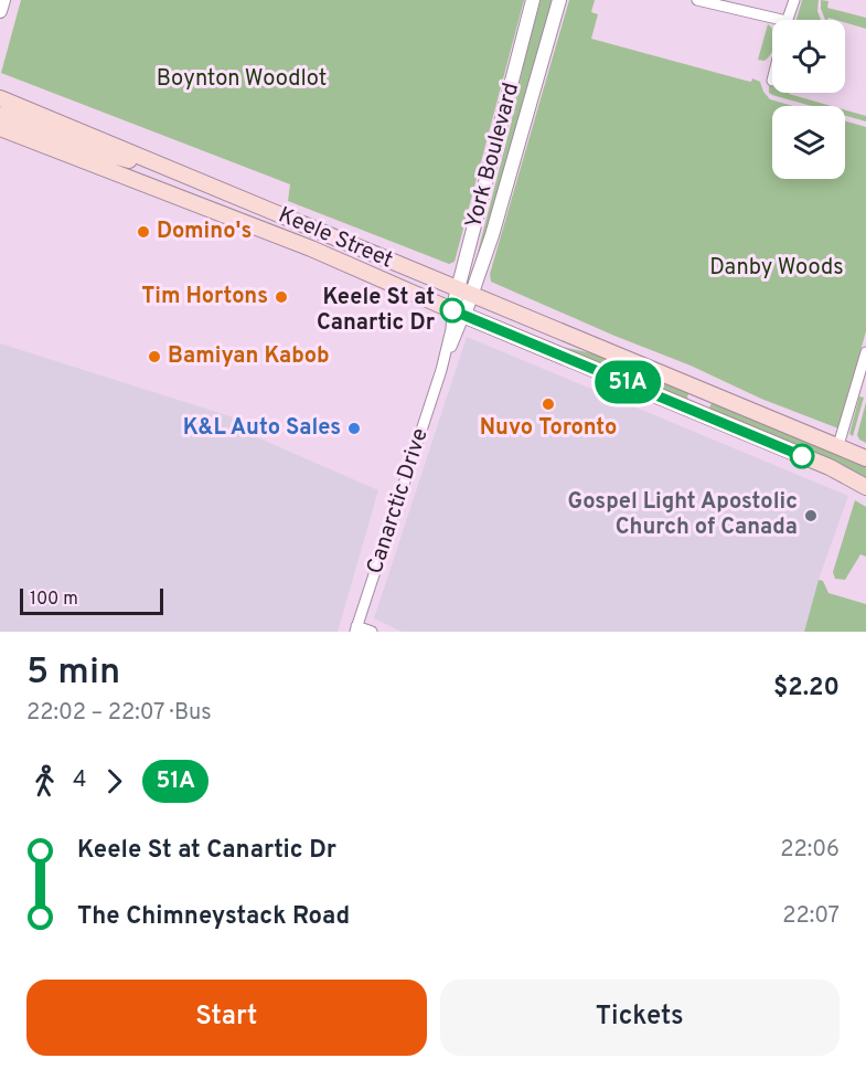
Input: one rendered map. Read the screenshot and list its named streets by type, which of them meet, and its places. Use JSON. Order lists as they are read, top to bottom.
{
  "streets": {
    "main road": ["Keele Street"],
    "street": ["York Boulevard", "Canarctic Drive"]
  },
  "crossings": [
    ["York Boulevard", "Keele Street"],
    ["York Boulevard", "Canarctic Drive"],
    ["Keele Street", "Canarctic Drive"]
  ],
  "parks": ["Boynton Woodlot", "Danby Woods"],
  "places": [
    "Domino's",
    "Tim Hortons",
    "Keele St at Canartic Dr",
    "Bamiyan Kabob",
    "Nuvo Toronto",
    "K&L Auto Sales",
    "Gospel Light Apostolic Church of Canada"
  ],
  "lines": ["bus line 51A"],
  "scale_bar": "100 m",
  "page": {
    "on_map": "51A",
    "scale": "100 m",
    "heading": ["5 min", "22:02 – 22:07 · Bus", "$2.20"],
    "legs": ["4", "51A"],
    "list": [
      {
        "name": "Keele St at Canartic Dr",
        "value": "22:06"
      },
      {
        "name": "The Chimneystack Road",
        "value": "22:07"
      }
    ],
    "buttons": ["Start", "Tickets"]
  }
}
